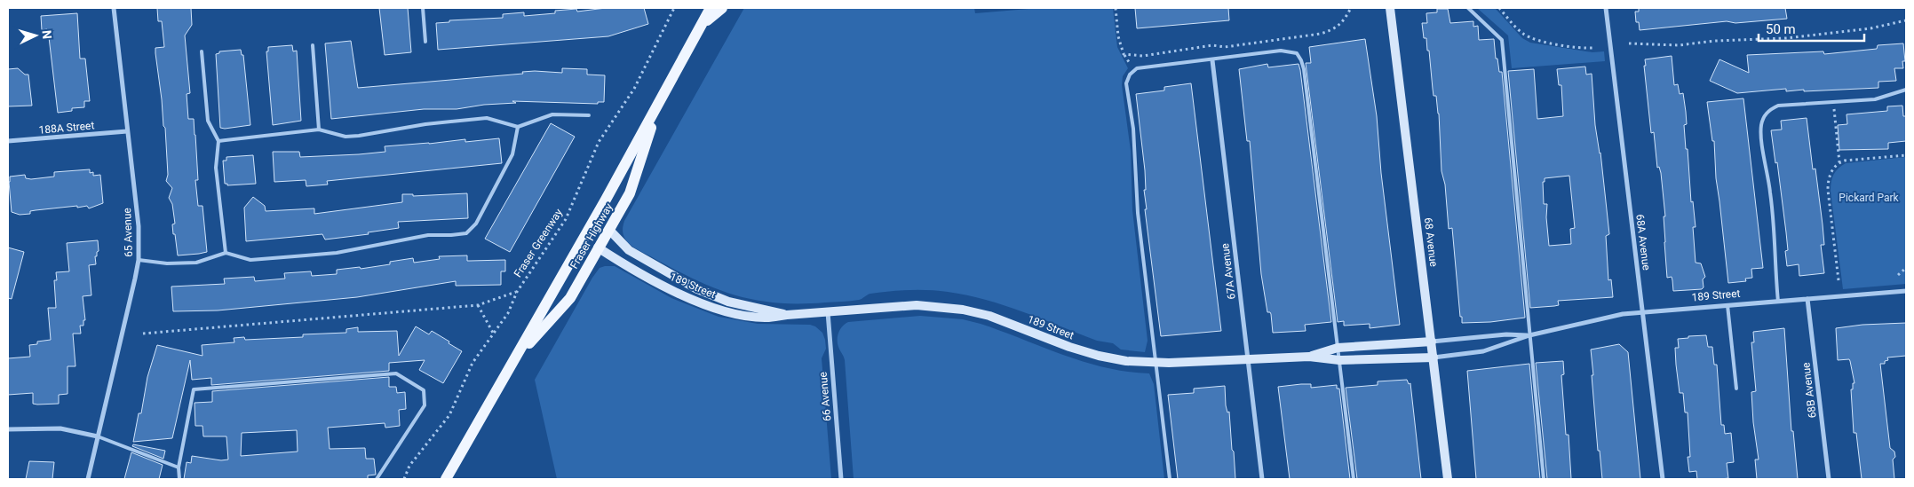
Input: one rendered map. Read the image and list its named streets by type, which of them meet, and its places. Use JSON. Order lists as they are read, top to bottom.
{
  "streets": {
    "main road": ["Fraser Highway"],
    "street": [
      "188A Street",
      "65 Avenue",
      "68 Avenue",
      "68A Avenue",
      "67A Avenue",
      "189 Street",
      "68B Avenue",
      "66 Avenue"
    ],
    "path": ["Fraser Greenway"]
  },
  "crossings": [
    ["188A Street", "65 Avenue"],
    ["Fraser Highway", "189 Street"],
    ["68 Avenue", "189 Street"],
    ["68A Avenue", "189 Street"],
    ["67A Avenue", "189 Street"],
    ["189 Street", "68B Avenue"],
    ["189 Street", "66 Avenue"]
  ],
  "parks": ["Pickard Park"],
  "scale_bar": "50 m",
  "north": "right"
}
